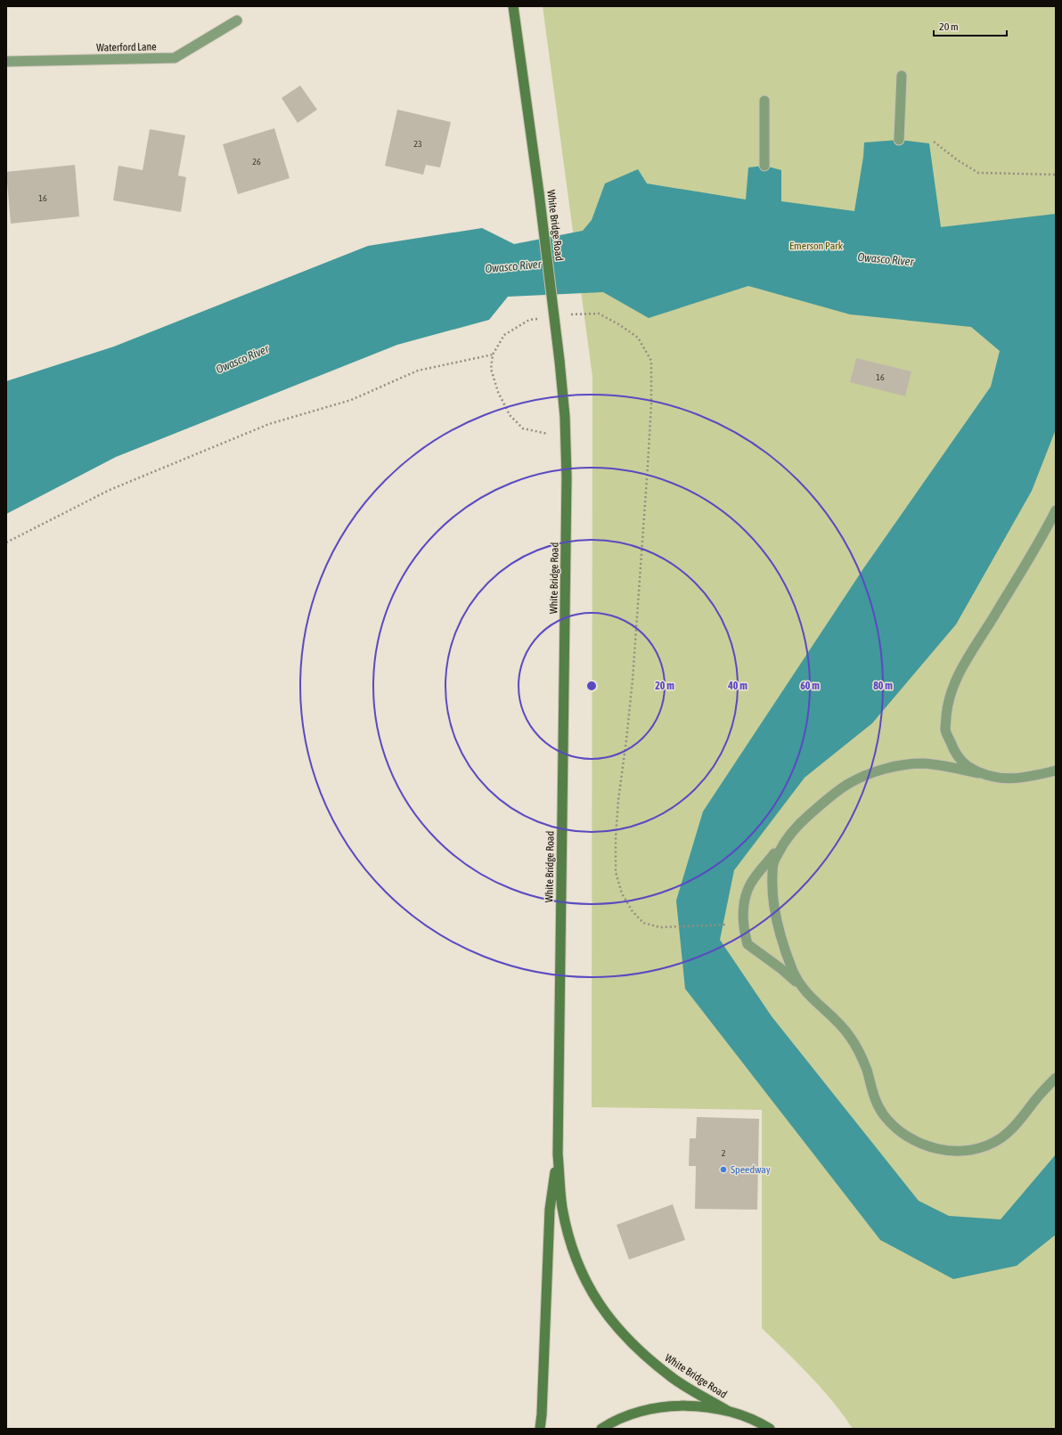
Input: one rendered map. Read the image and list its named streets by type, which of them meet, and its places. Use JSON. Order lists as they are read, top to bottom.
{
  "streets": {
    "main road": ["White Bridge Road"],
    "street": ["Waterford Lane"]
  },
  "water": ["Owasco River"],
  "parks": ["Emerson Park"],
  "places": ["Speedway"],
  "house_numbers": [
    "23",
    "26",
    "16",
    "16",
    "2"
  ],
  "scale_bar": "20 m",
  "rings": [
    "20 m",
    "40 m",
    "60 m",
    "80 m"
  ]
}
